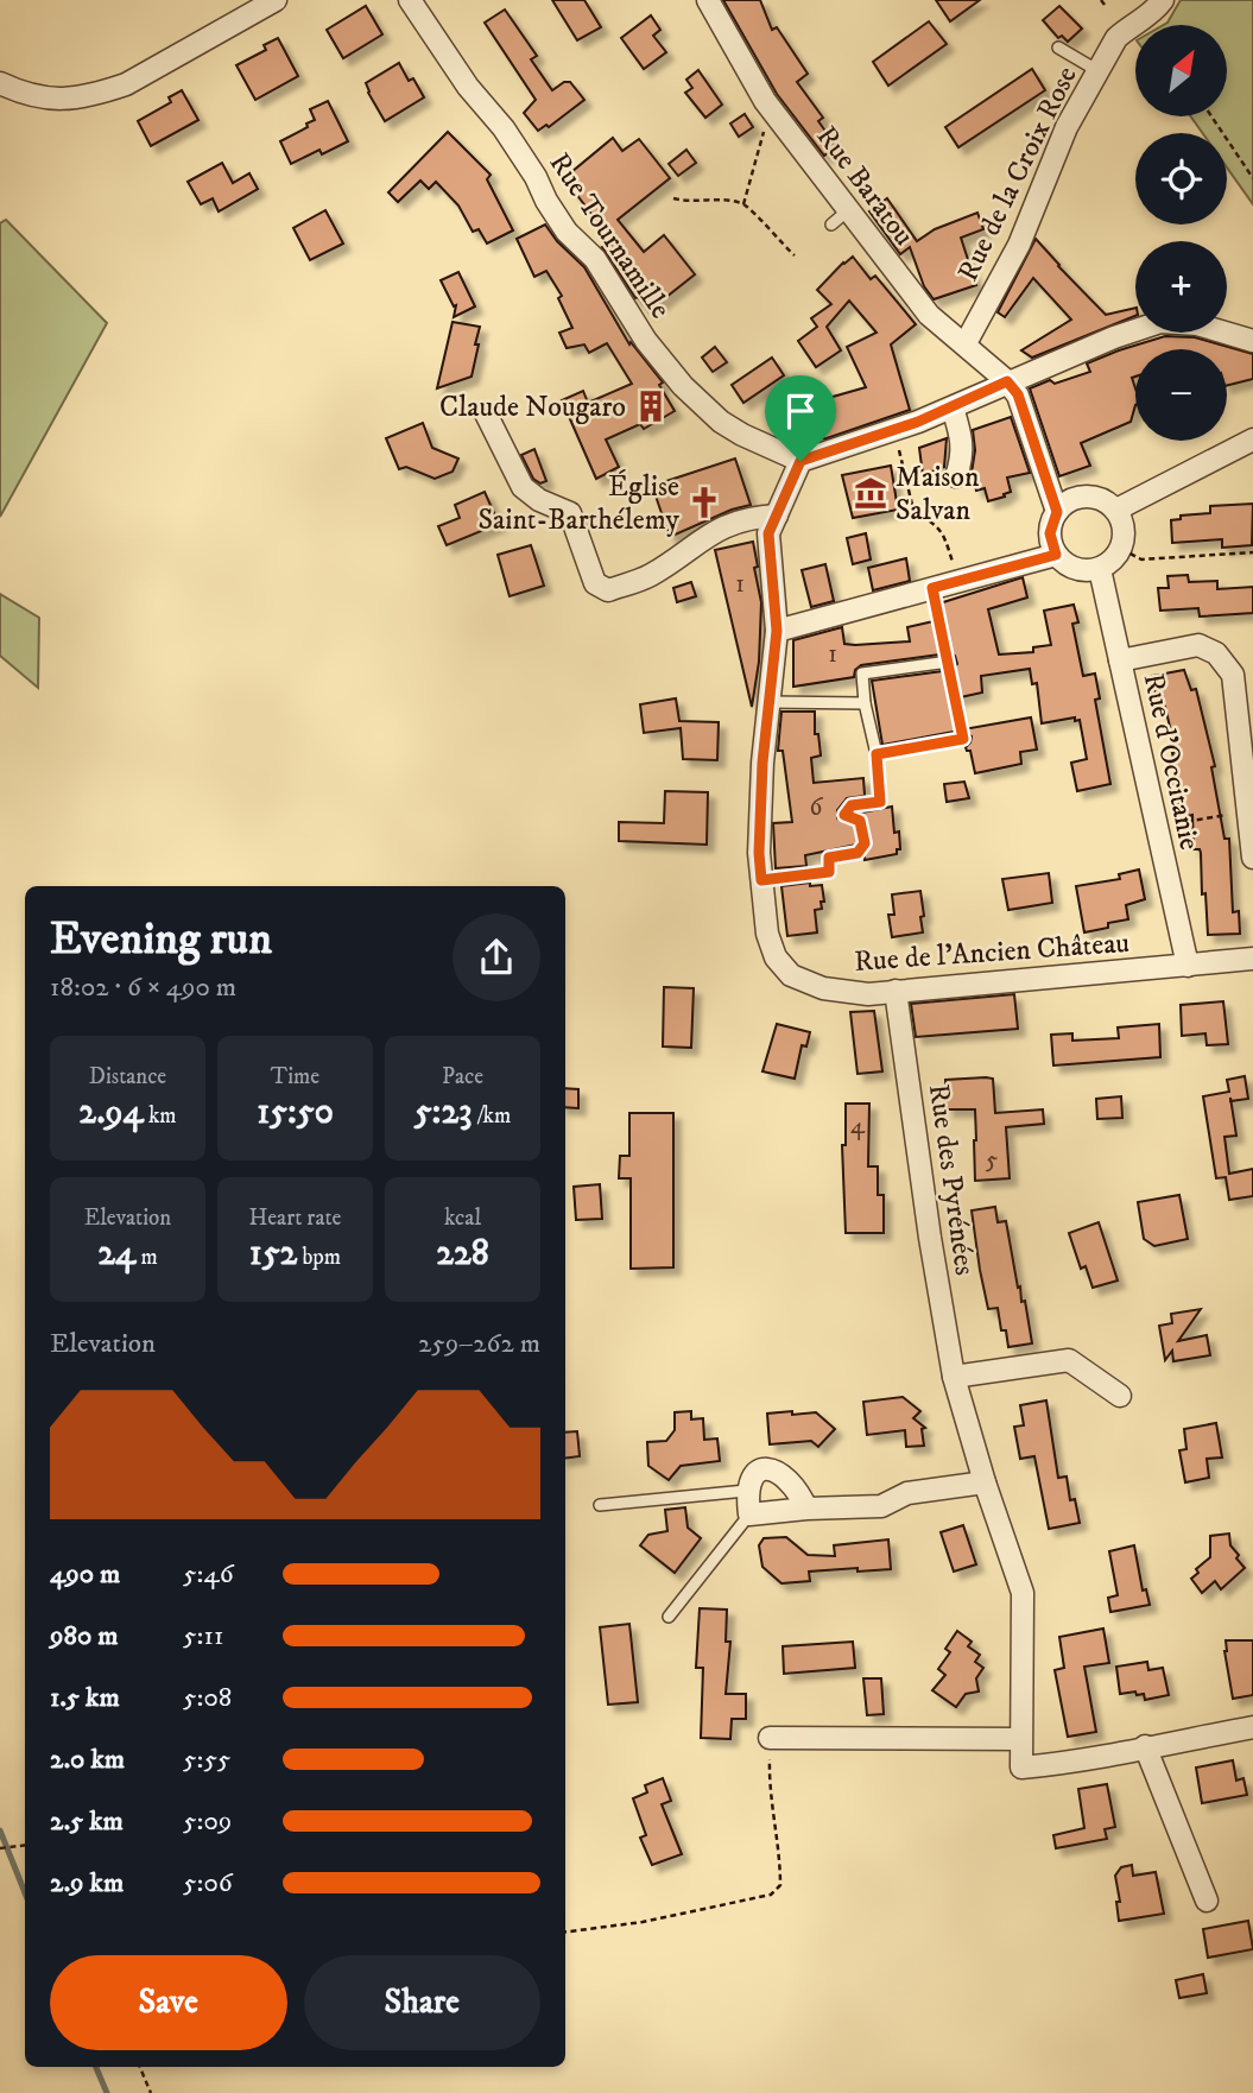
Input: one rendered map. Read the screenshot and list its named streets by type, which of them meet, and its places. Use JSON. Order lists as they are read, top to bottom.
{
  "streets": {
    "street": [
      "Rue de la Croix Rose",
      "Rue Baratou",
      "Rue Tournamille",
      "Rue d'Occitanie",
      "Rue de l'Ancien Château",
      "Rue des Pyrénées"
    ]
  },
  "crossings": [
    ["Rue de la Croix Rose", "Rue Baratou"],
    ["Rue Tournamille", "Rue de l'Ancien Château"],
    ["Rue d'Occitanie", "Rue de l'Ancien Château"],
    ["Rue de l'Ancien Château", "Rue des Pyrénées"]
  ],
  "places": {
    "building": ["Claude Nougaro"],
    "museum": ["Maison Salvan"],
    "church": ["Église Saint-Barthélemy"]
  },
  "house_numbers": [
    "1",
    "1",
    "6",
    "4",
    "5"
  ],
  "north": "top right",
  "page": {
    "map_buttons": ["+", "−"],
    "heading": ["Evening run", "18:02 · 6 × 490 m"],
    "stats": [
      ["Distance", "2.94 km"],
      ["Time", "15:50"],
      ["Pace", "5:23 /km"],
      ["Elevation", "24 m"],
      ["Heart rate", "152 bpm"],
      ["kcal", "228"]
    ],
    "chart": ["Elevation", "259–262 m"],
    "list": [
      {
        "name": "490 m",
        "note": "5:46"
      },
      {
        "name": "980 m",
        "note": "5:11"
      },
      {
        "name": "1.5 km",
        "note": "5:08"
      },
      {
        "name": "2.0 km",
        "note": "5:55"
      },
      {
        "name": "2.5 km",
        "note": "5:09"
      },
      {
        "name": "2.9 km",
        "note": "5:06"
      }
    ],
    "buttons": ["Save", "Share"]
  }
}
